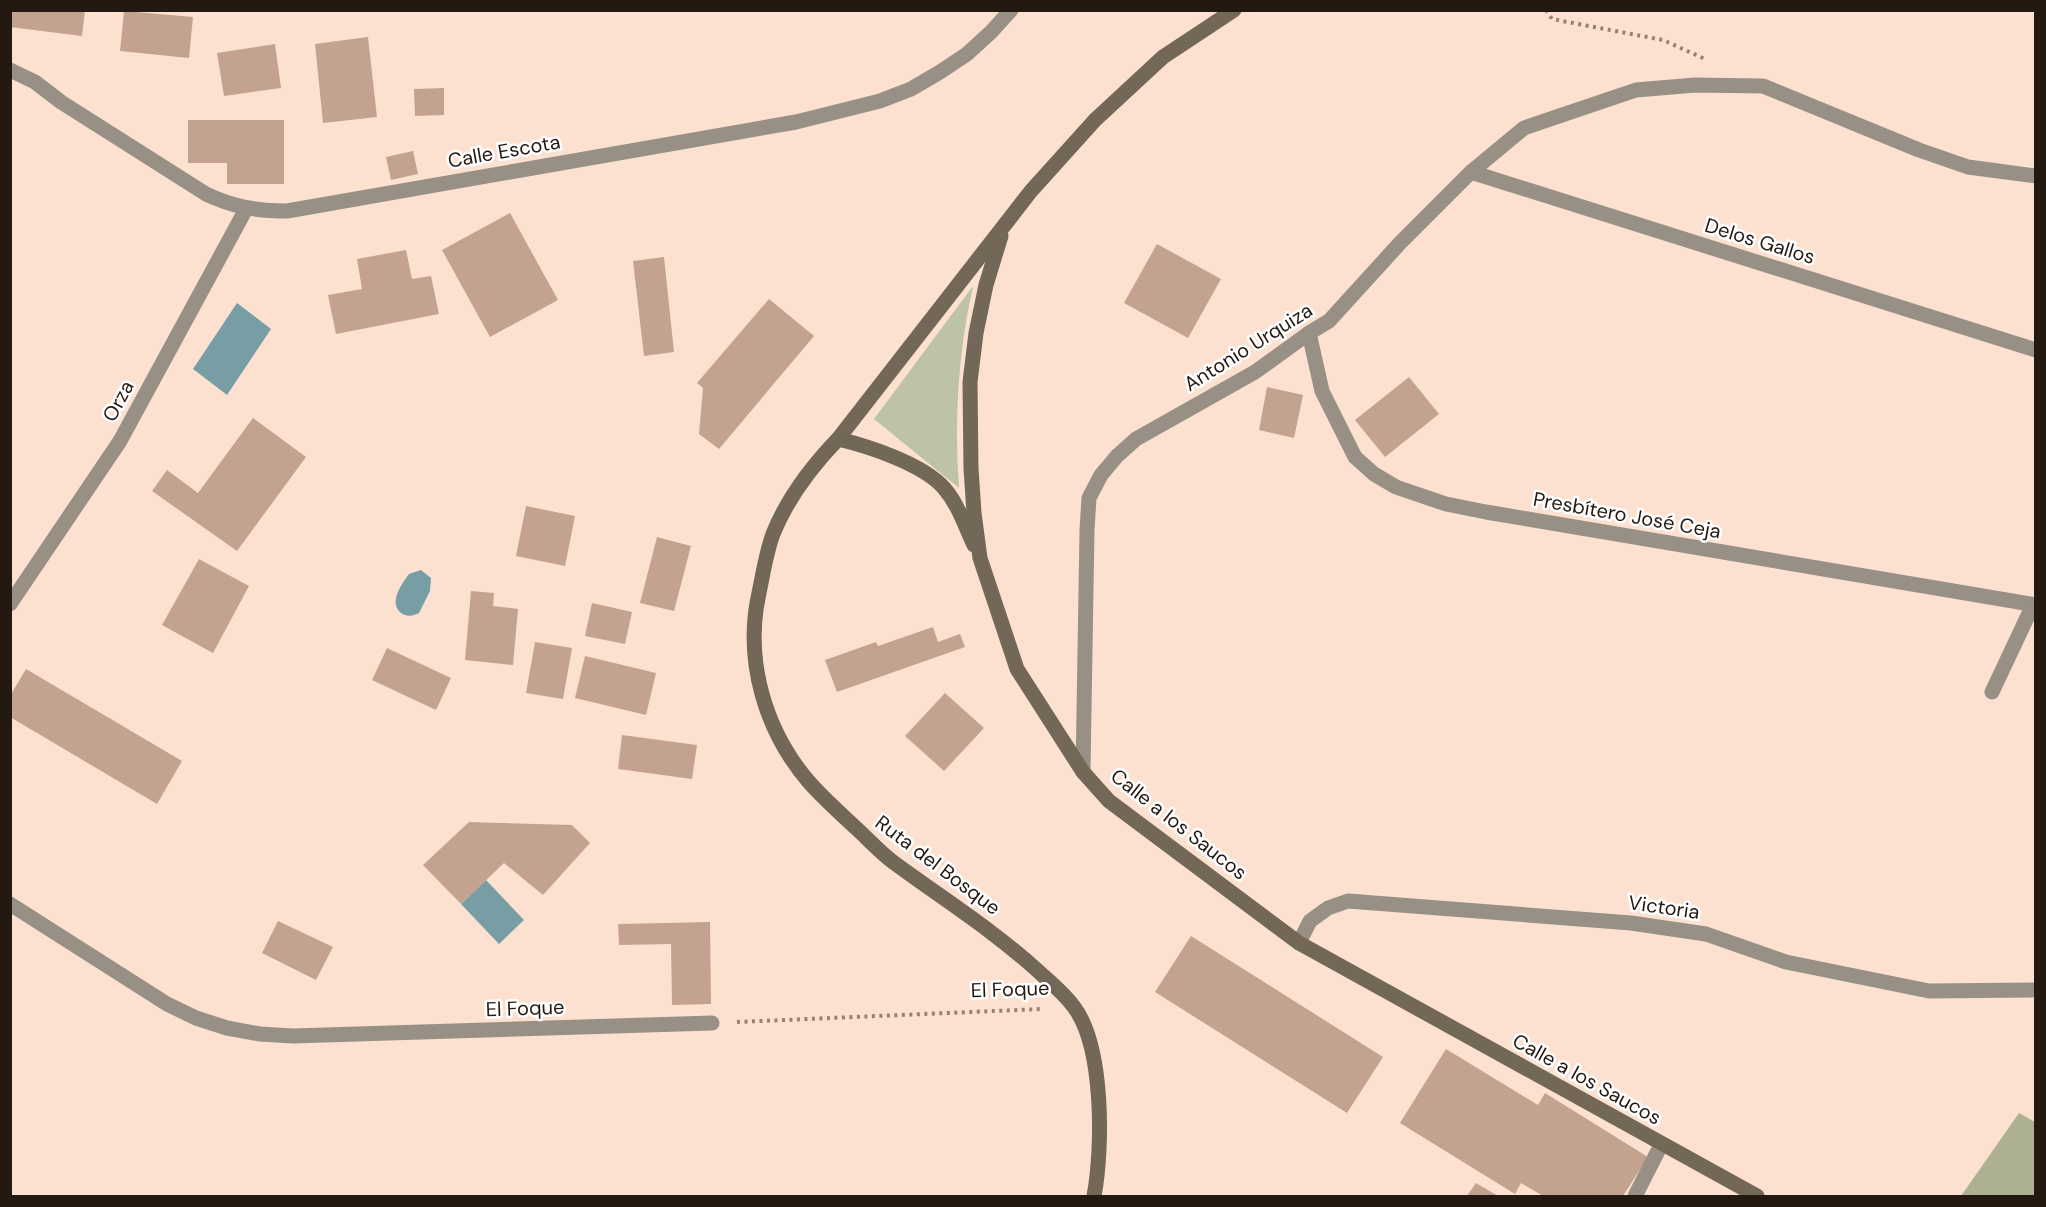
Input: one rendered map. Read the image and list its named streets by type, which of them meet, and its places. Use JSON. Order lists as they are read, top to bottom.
{
  "streets": {
    "main road": ["Calle a los Saucos", "Ruta del Bosque"],
    "street": [
      "Calle Escota",
      "Delos Gallos",
      "Antonio Urquiza",
      "Orza",
      "Presbítero José Ceja",
      "Victoria",
      "El Foque"
    ]
  },
  "crossings": [
    ["Calle Escota", "Orza"],
    ["Delos Gallos", "Antonio Urquiza"],
    ["Antonio Urquiza", "Presbítero José Ceja"],
    ["Antonio Urquiza", "Calle a los Saucos"],
    ["Calle a los Saucos", "Ruta del Bosque"],
    ["Calle a los Saucos", "Victoria"],
    ["Ruta del Bosque", "El Foque"]
  ]
}
